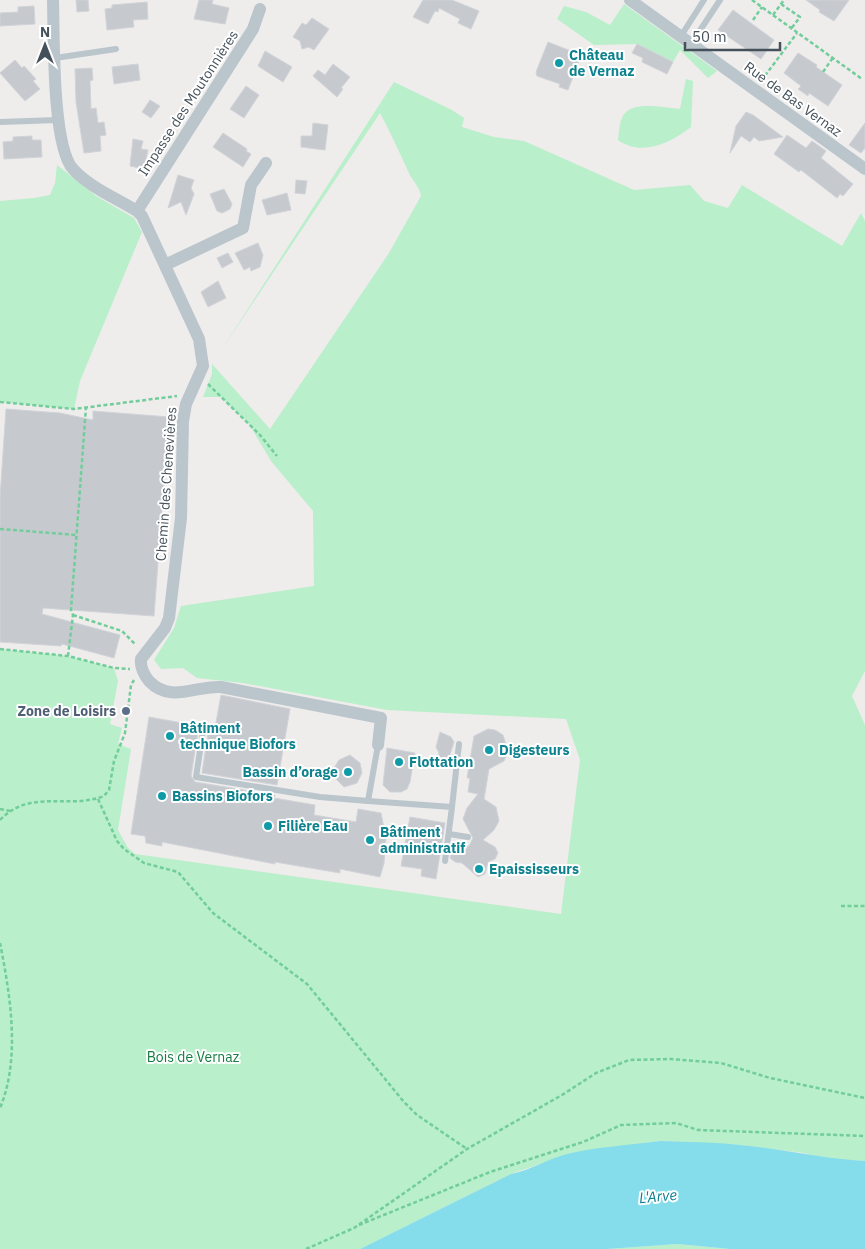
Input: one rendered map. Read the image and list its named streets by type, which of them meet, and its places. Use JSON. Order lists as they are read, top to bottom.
{
  "streets": {
    "street": ["Rue de Bas Vernaz", "Impasse des Moutonnières", "Chemin des Chenevières"]
  },
  "water": ["L'Arve"],
  "parks": ["Bois de Vernaz"],
  "places": [
    "Château de Vernaz",
    "Zone de Loisirs",
    "Bâtiment technique Biofors",
    "Digesteurs",
    "Flottation",
    "Bassin d’orage",
    "Bassins Biofors",
    "Filière Eau",
    "Bâtiment administratif",
    "Epaississeurs"
  ],
  "scale_bar": "50 m",
  "north": "top"
}
